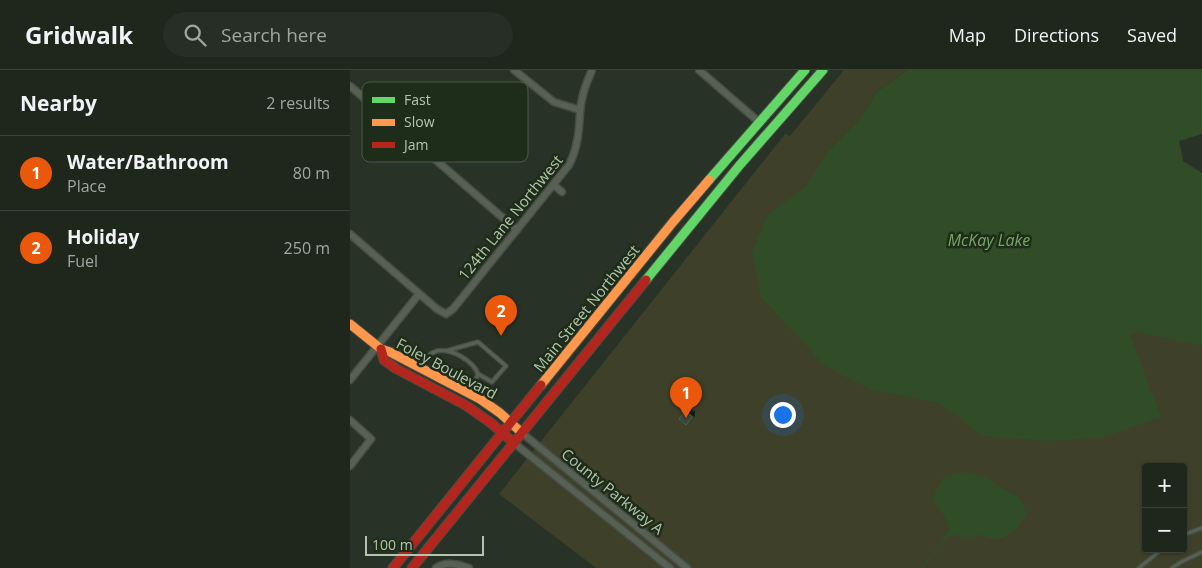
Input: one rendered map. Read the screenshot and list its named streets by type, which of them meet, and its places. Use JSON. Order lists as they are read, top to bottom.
{
  "streets": {
    "main road": ["Main Street Northwest", "Foley Boulevard"],
    "street": ["124th Lane Northwest", "County Parkway A"]
  },
  "crossings": [
    ["Main Street Northwest", "Foley Boulevard"],
    ["Main Street Northwest", "County Parkway A"],
    ["Foley Boulevard", "County Parkway A"]
  ],
  "water": ["McKay Lake"],
  "legend": ["Fast", "Slow", "Jam"],
  "scale_bar": "100 m",
  "page": {
    "header": "Gridwalk",
    "search": "Search here",
    "nav": ["Map", "Directions", "Saved"],
    "heading": ["Nearby", "2 results"],
    "list": [
      {
        "mark": "1",
        "name": "Water/Bathroom",
        "note": "Place",
        "value": "80 m"
      },
      {
        "mark": "2",
        "name": "Holiday",
        "note": "Fuel",
        "value": "250 m"
      }
    ],
    "pins": ["2", "1"],
    "map_buttons": ["+", "−"],
    "scale": "100 m"
  }
}
